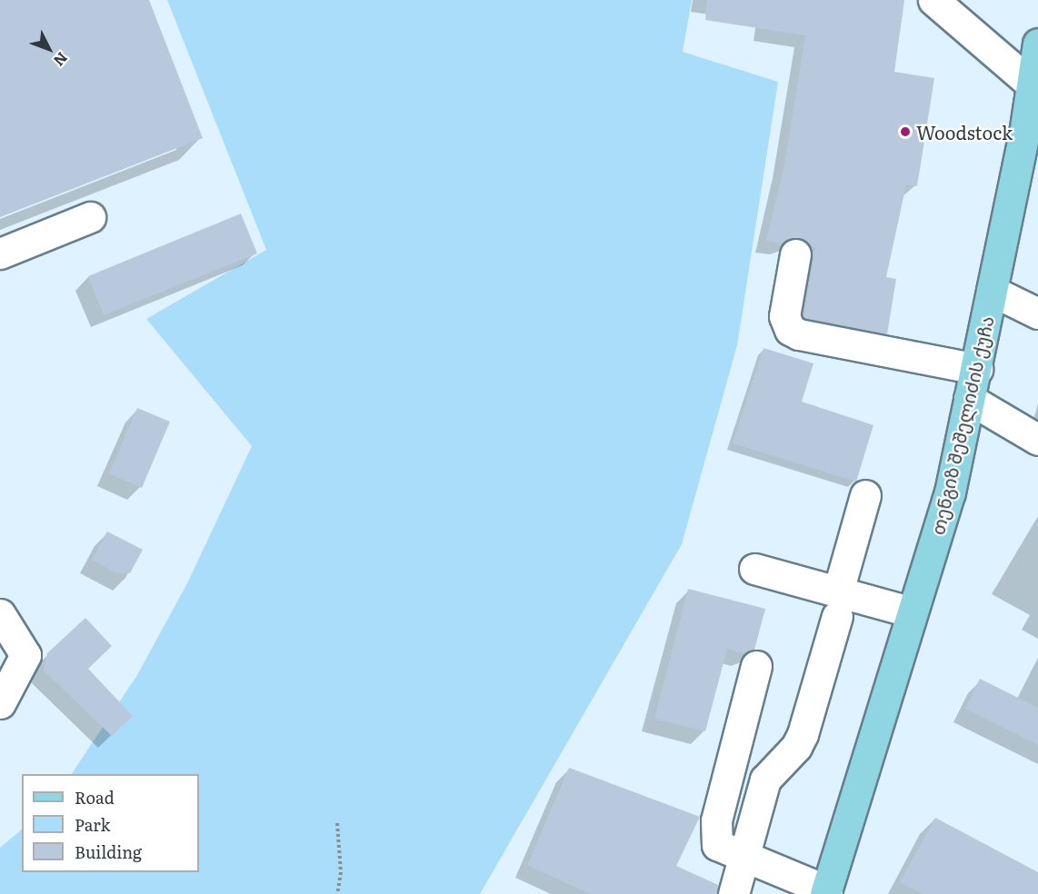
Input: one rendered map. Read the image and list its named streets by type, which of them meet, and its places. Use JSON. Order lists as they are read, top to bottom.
{
  "streets": {
    "main road": ["თენგიზ შეშელიძის ქუჩა"]
  },
  "places": ["Woodstock"],
  "legend": ["Road", "Park", "Building"],
  "north": "bottom right"
}
